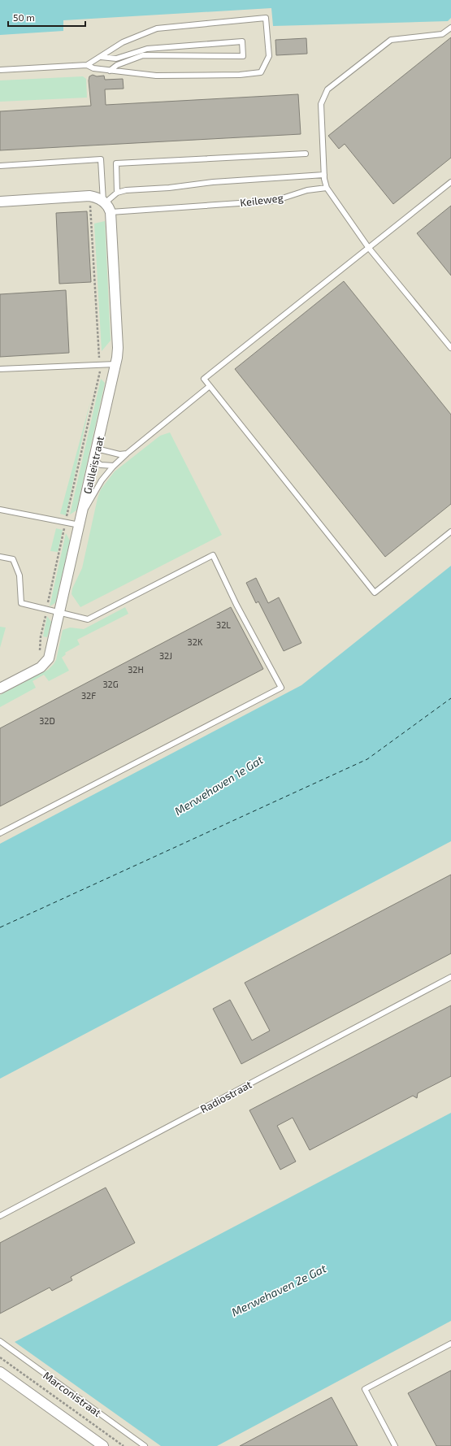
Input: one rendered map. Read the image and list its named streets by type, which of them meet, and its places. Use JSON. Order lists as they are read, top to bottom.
{
  "streets": {
    "street": ["Galileïstraat"],
    "lane": ["Keileweg", "Radiostraat", "Marconistraat"]
  },
  "crossings": [
    ["Keileweg", "Galileïstraat"]
  ],
  "water": ["Merwehaven 1e Gat", "Merwehaven 2e Gat"],
  "house_numbers": [
    "32L",
    "32K",
    "32J",
    "32H",
    "32G",
    "32F",
    "32D"
  ],
  "scale_bar": "50 m"
}
